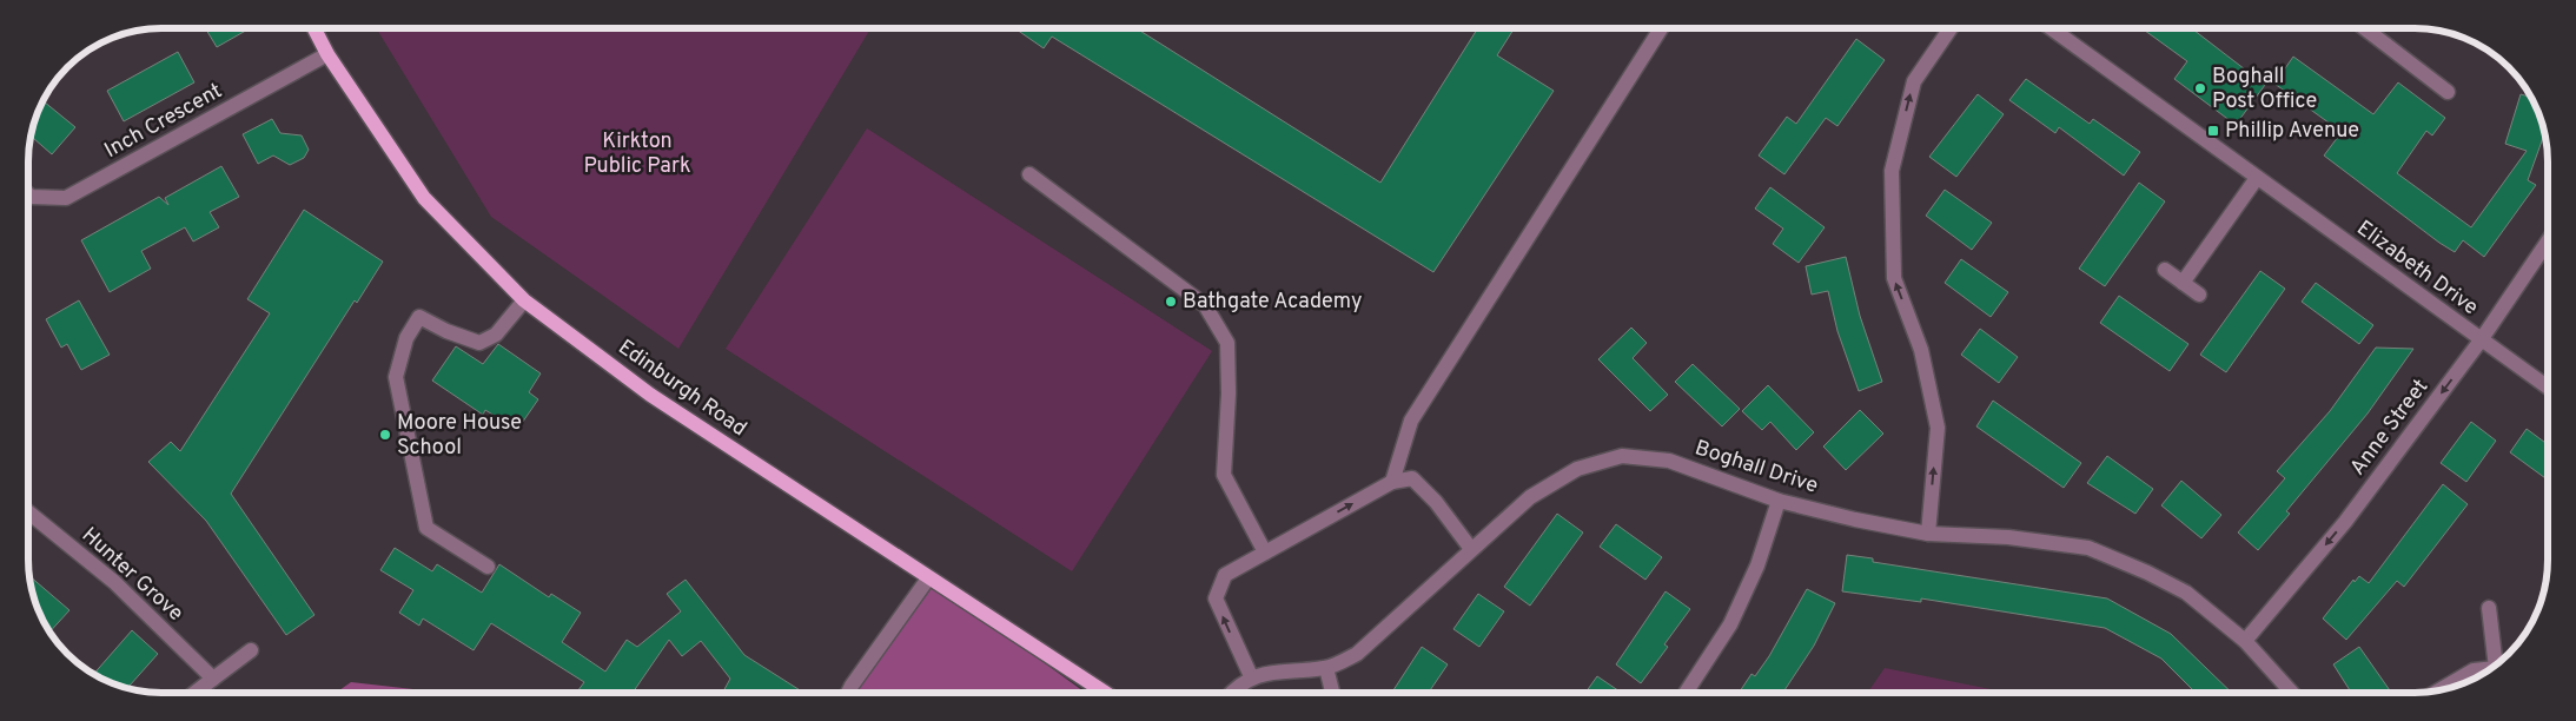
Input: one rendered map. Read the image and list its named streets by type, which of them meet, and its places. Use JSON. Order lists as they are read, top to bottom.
{
  "streets": {
    "main road": ["Edinburgh Road"],
    "street": [
      "Inch Crescent",
      "Elizabeth Drive",
      "Anne Street",
      "Boghall Drive",
      "Hunter Grove"
    ]
  },
  "crossings": [
    ["Inch Crescent", "Edinburgh Road"],
    ["Elizabeth Drive", "Anne Street"],
    ["Anne Street", "Boghall Drive"]
  ],
  "one_way": ["Anne Street"],
  "parks": ["Kirkton Public Park"],
  "places": {
    "other": ["Boghall Post Office", "Bathgate Academy", "Moore House School"],
    "transit": ["Phillip Avenue"]
  }
}
